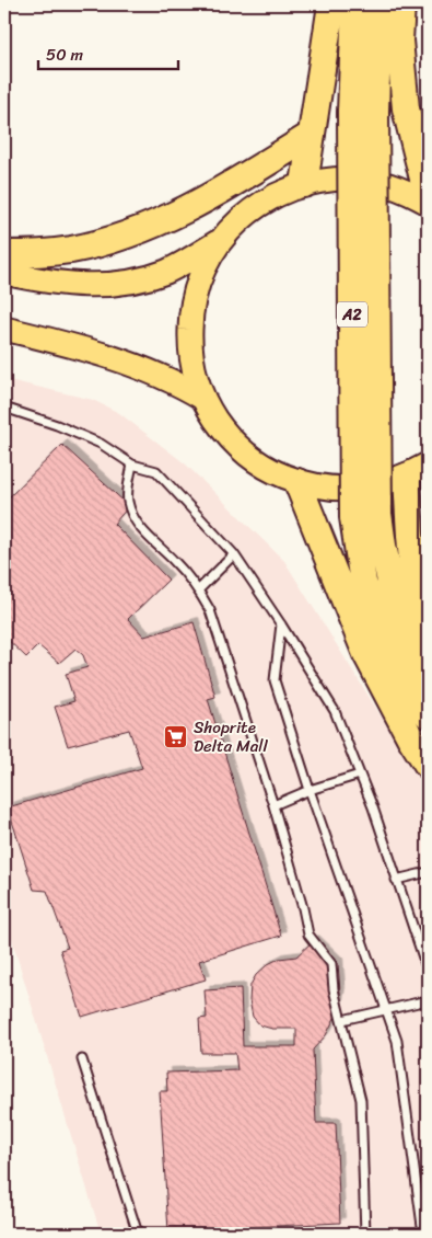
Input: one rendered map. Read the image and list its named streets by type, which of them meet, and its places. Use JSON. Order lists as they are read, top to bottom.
{
  "streets": {
    "highway": ["A2"]
  },
  "places": {
    "supermarket": ["Shoprite Delta Mall"]
  },
  "scale_bar": "50 m"
}
